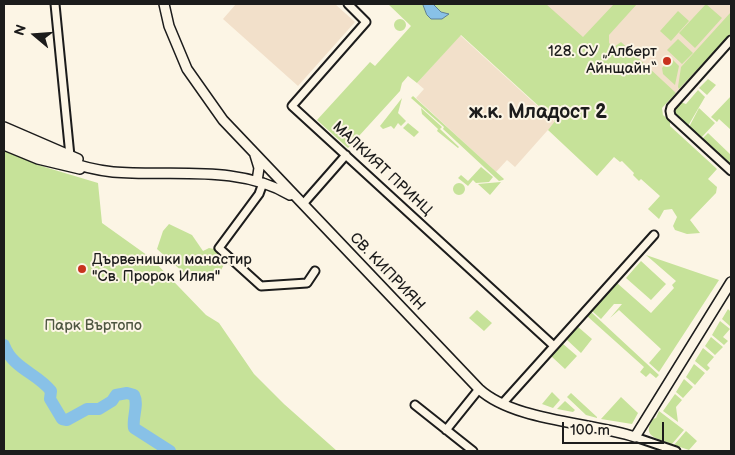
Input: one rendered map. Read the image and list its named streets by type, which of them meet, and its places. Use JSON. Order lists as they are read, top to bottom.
{
  "streets": {
    "street": ["МАЛКИЯТ ПРИНЦ", "СВ. КИПРИЯН"]
  },
  "districts": ["ж.к. Младост 2"],
  "parks": ["Парк Въртопо"],
  "places": ["128. СУ „Алберт Айнщайн“", "Дървенишки манастир \"Св. Пророк Илия\""],
  "scale_bar": "100 m",
  "north": "left"
}
